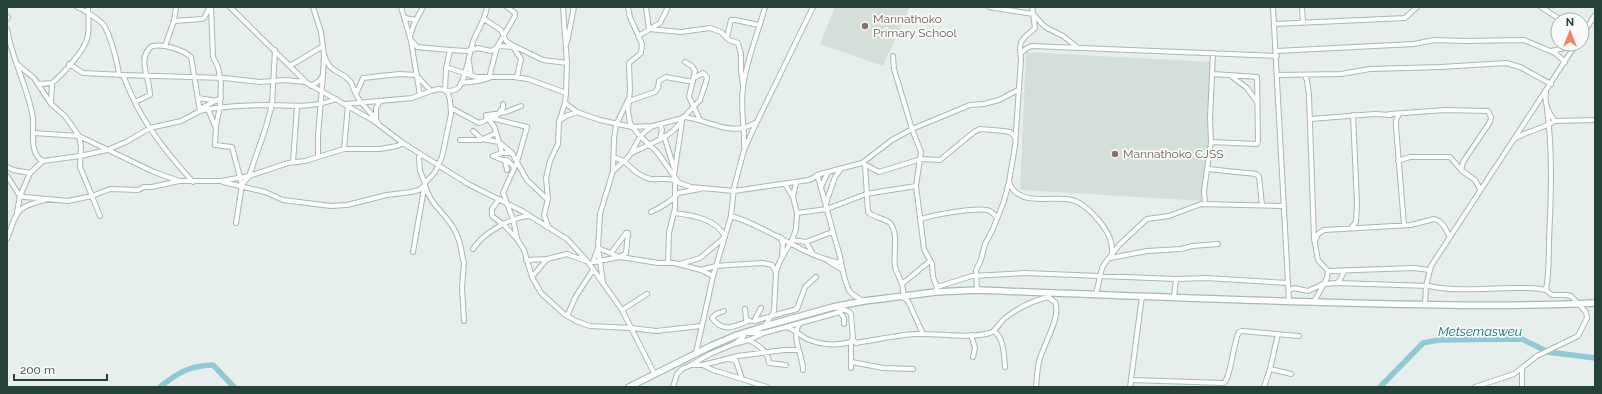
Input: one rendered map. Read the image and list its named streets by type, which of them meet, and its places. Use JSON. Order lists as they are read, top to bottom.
{
  "water": ["Metsemasweu"],
  "places": ["Mannathoko Primary School", "Mannathoko CJSS"],
  "scale_bar": "200 m",
  "north": "top"
}
